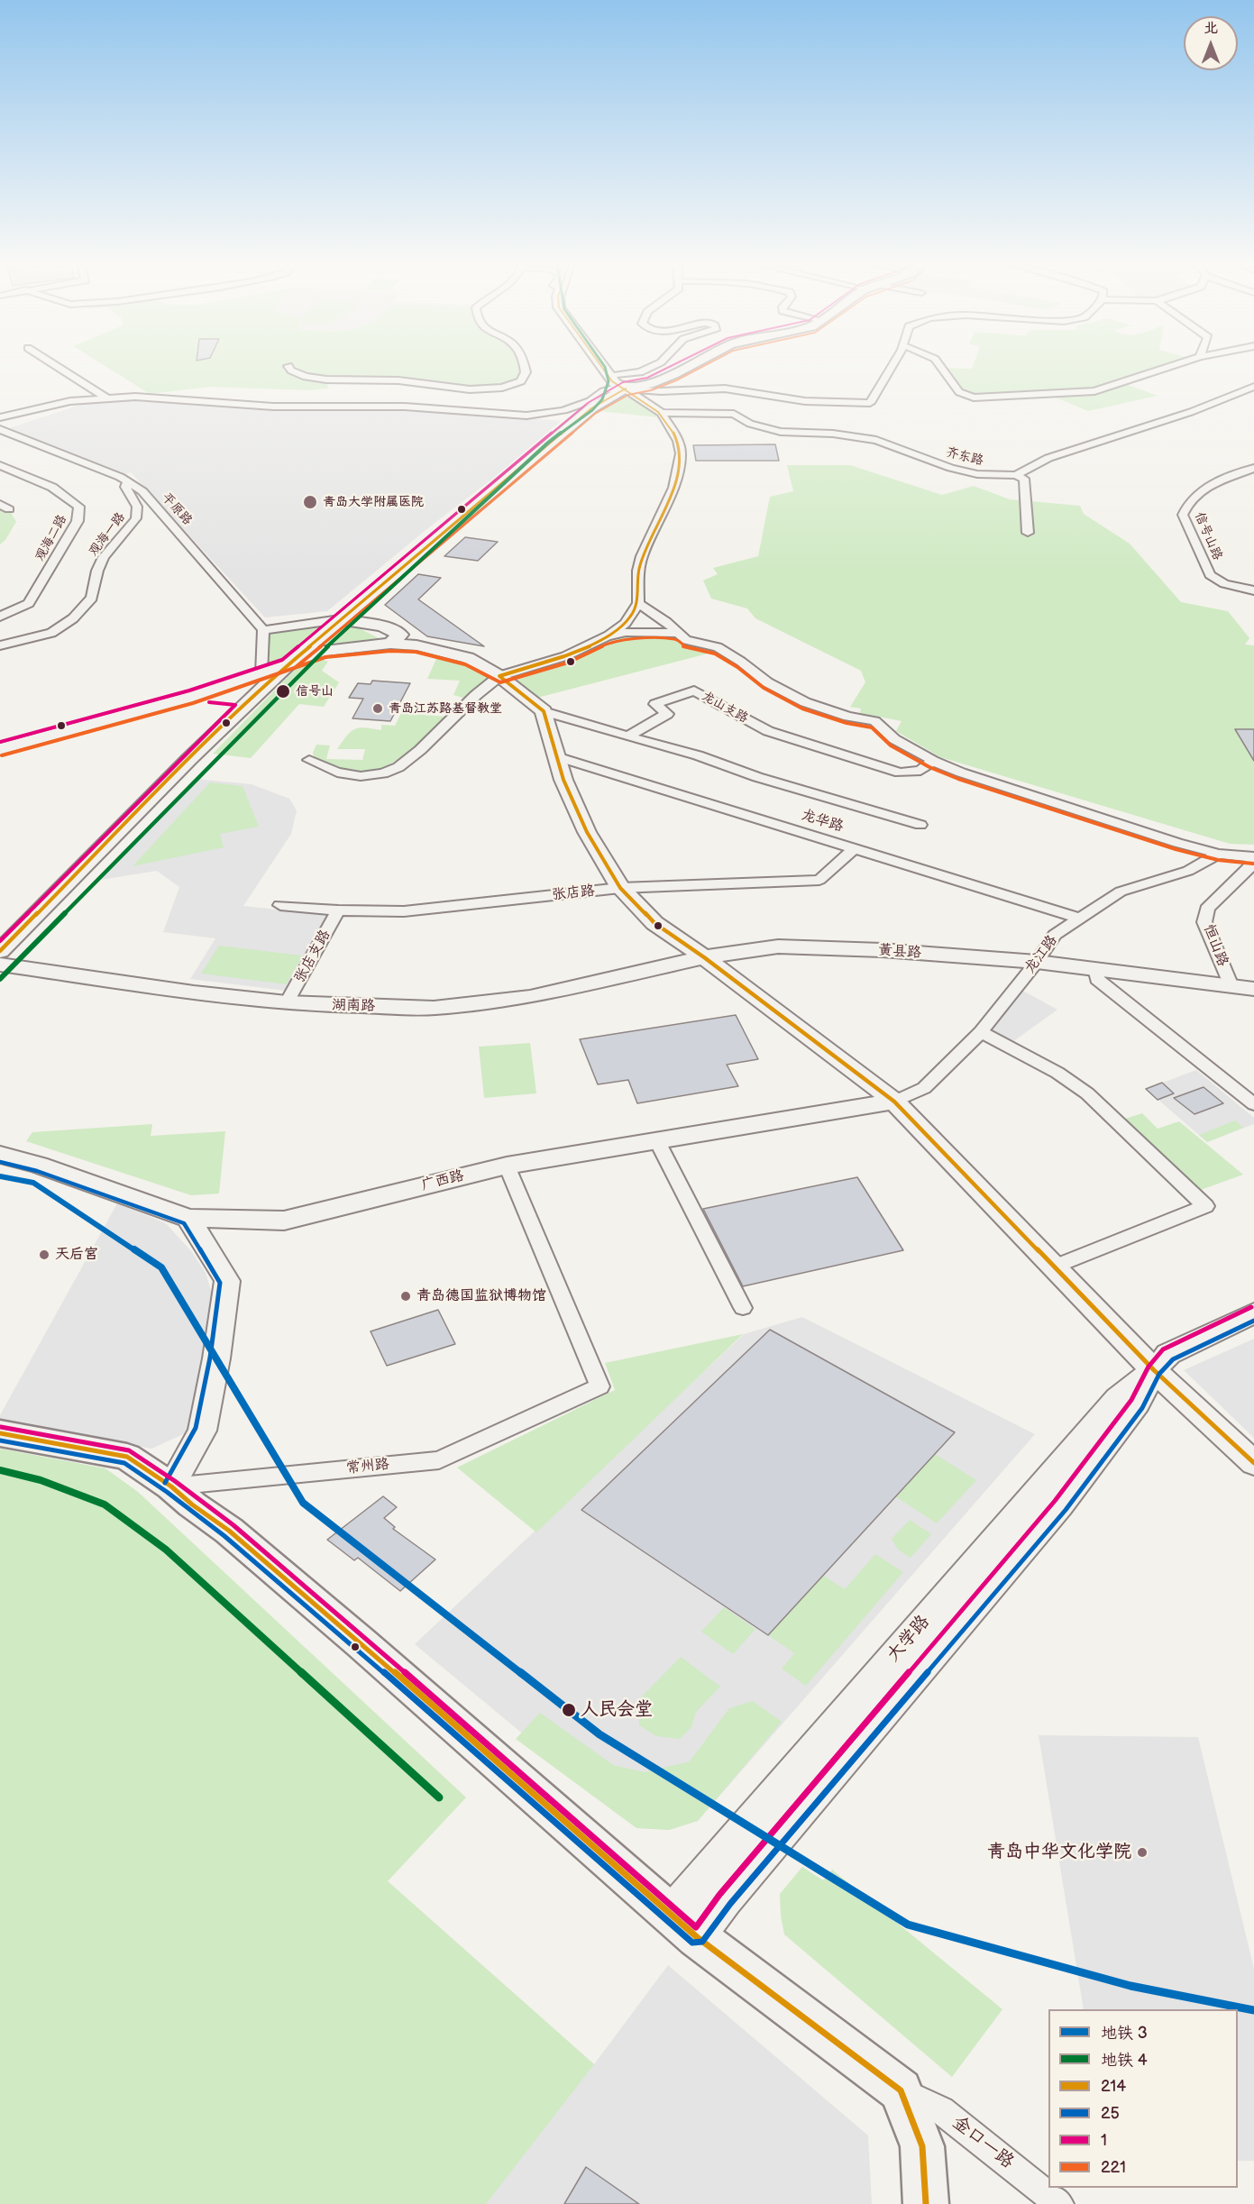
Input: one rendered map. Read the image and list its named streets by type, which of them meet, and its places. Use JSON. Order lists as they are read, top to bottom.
{
  "streets": {
    "main road": [
      "黄县路",
      "湖南路",
      "广西路",
      "大学路"
    ],
    "street": [
      "齐东路",
      "平原路",
      "观海一路",
      "信号山路",
      "观海二路",
      "龙山支路",
      "龙华路",
      "张店路",
      "恒山路",
      "龙江路",
      "张店支路",
      "常州路",
      "金口一路"
    ]
  },
  "crossings": [
    ["平原路", "观海一路"],
    ["龙华路", "张店路"],
    ["龙华路", "龙江路"],
    ["张店路", "张店支路"],
    ["恒山路", "黄县路"],
    ["黄县路", "龙江路"],
    ["黄县路", "湖南路"],
    ["龙江路", "广西路"],
    ["张店支路", "湖南路"],
    ["广西路", "常州路"]
  ],
  "places": [
    "青岛大学附属医院",
    "信号山",
    "青岛江苏路基督教堂",
    "天后宫",
    "青岛德国监狱博物馆",
    "人民会堂",
    "青岛中华文化学院"
  ],
  "lines": [
    "metro line 4",
    "transit line 214",
    "transit line 1",
    "transit line 221",
    "transit line 25",
    "metro line 3"
  ],
  "legend": [
    "地铁 3",
    "地铁 4",
    "214",
    "25",
    "1",
    "221"
  ],
  "north": "top"
}
